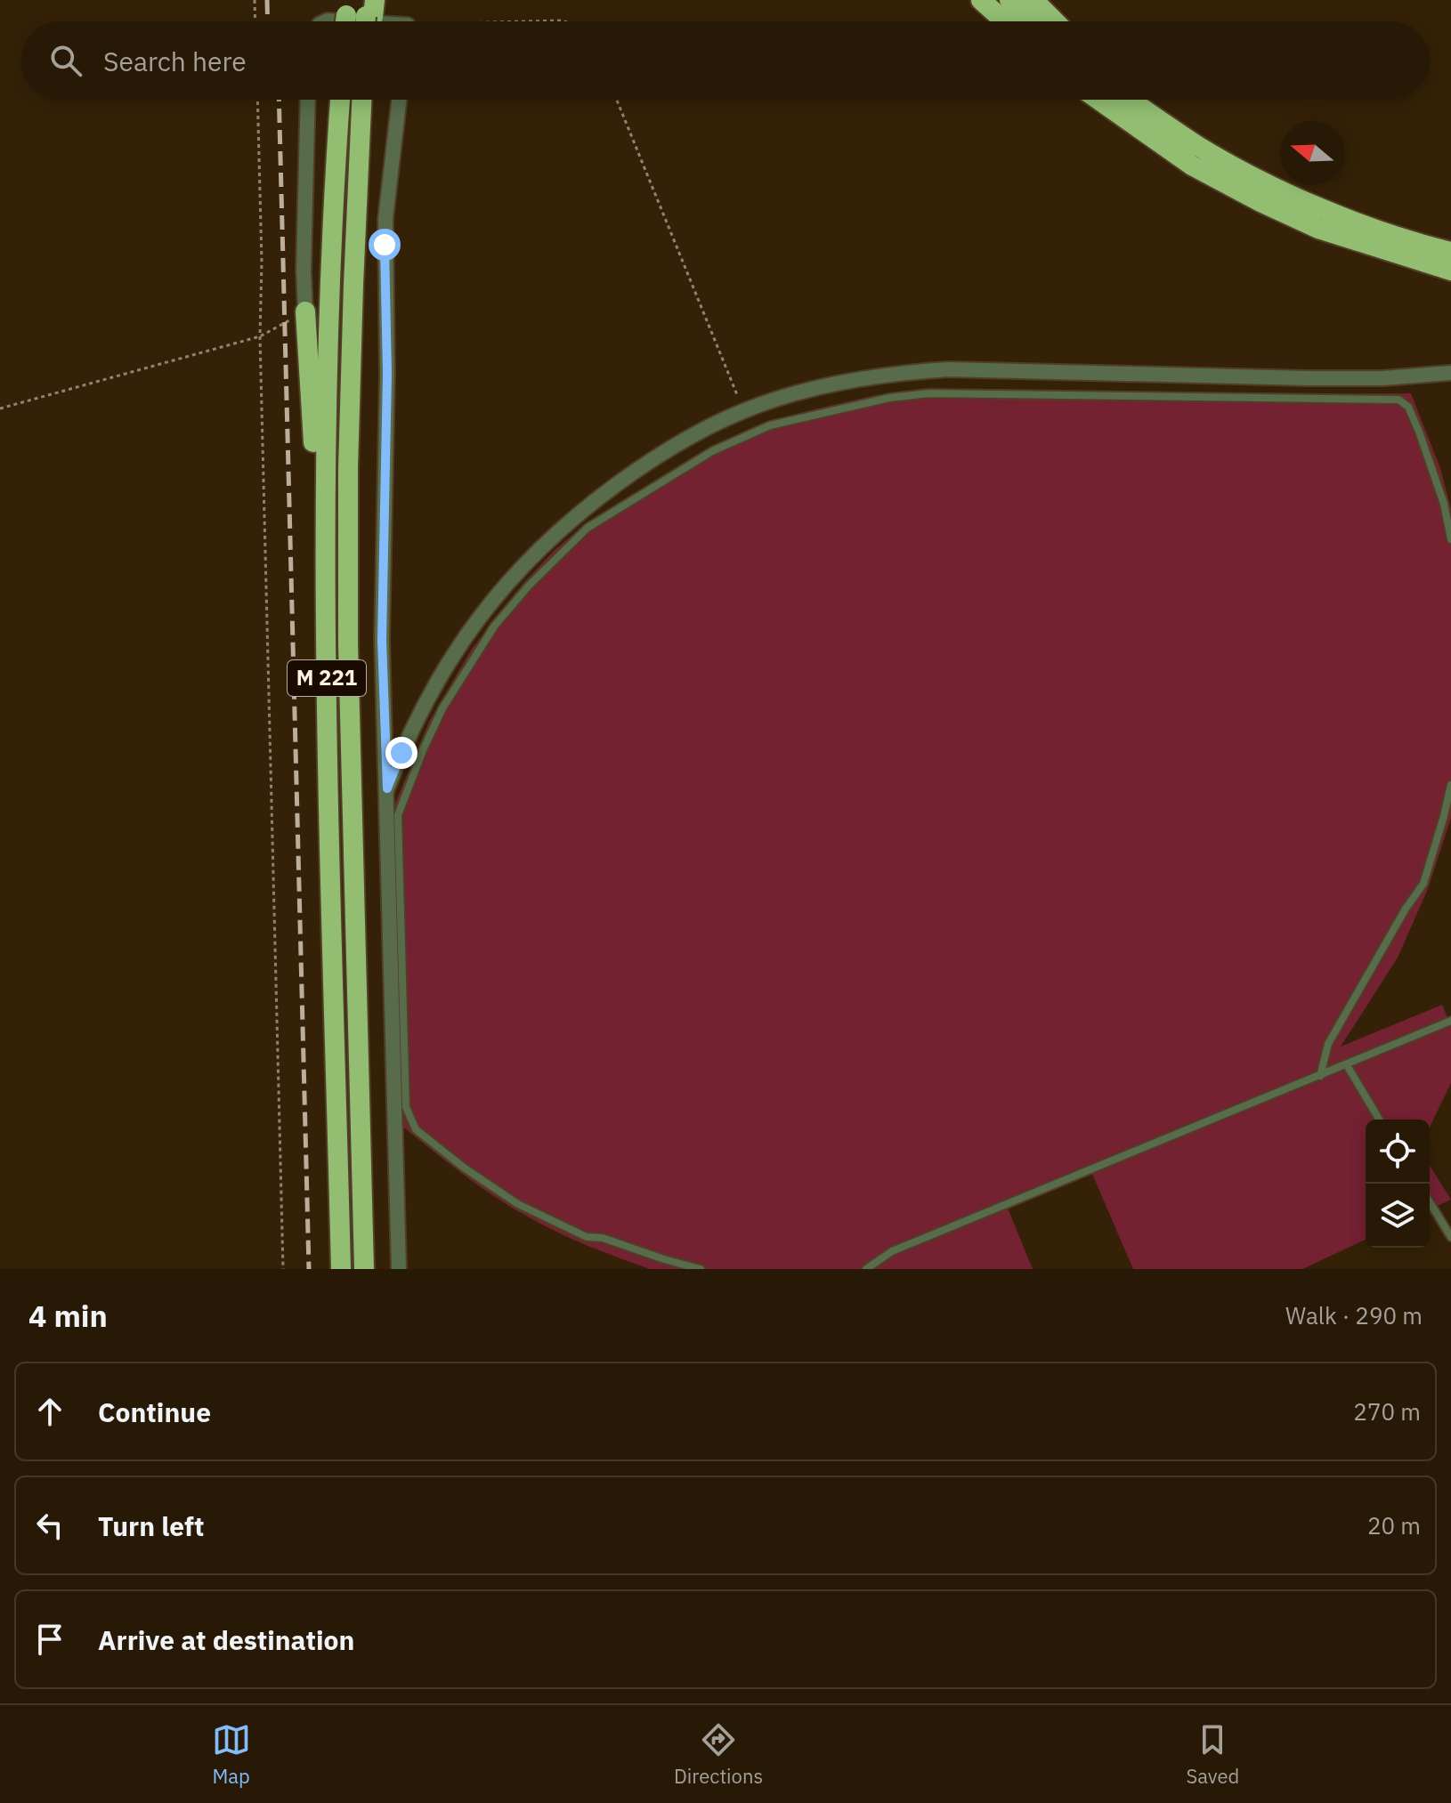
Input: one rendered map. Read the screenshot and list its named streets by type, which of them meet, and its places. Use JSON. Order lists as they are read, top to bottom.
{
  "streets": {
    "highway": ["M 221"]
  },
  "north": "left",
  "page": {
    "search": "Search here",
    "heading": ["4 min", "Walk · 290 m"],
    "list": [
      ["Continue", "270 m"],
      ["Turn left", "20 m"],
      "Arrive at destination"
    ],
    "nav": ["Map", "Directions", "Saved"]
  }
}
